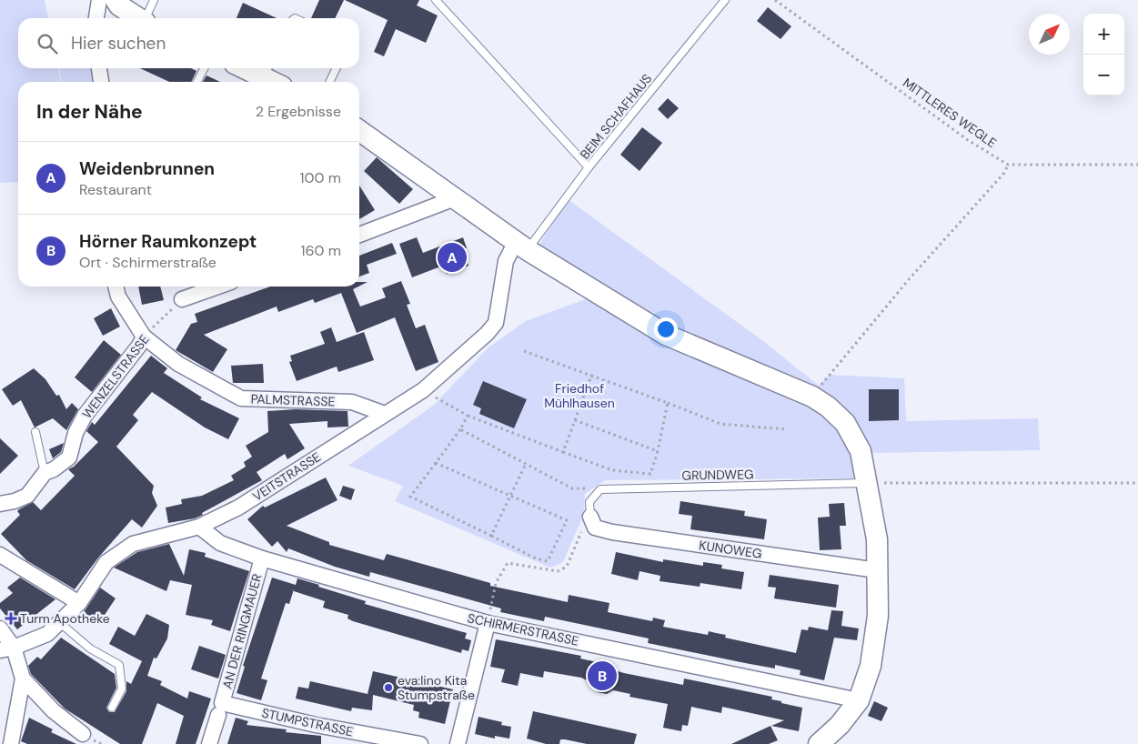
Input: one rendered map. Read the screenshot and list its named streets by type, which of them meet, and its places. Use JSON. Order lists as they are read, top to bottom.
{
  "streets": {
    "street": [
      "WENZELSTRASSE",
      "PALMSTRASSE",
      "VEITSTRASSE",
      "KUNOWEG",
      "SCHIRMERSTRASSE",
      "AN DER RINGMAUER",
      "STUMPSTRASSE"
    ],
    "lane": ["BEIM SCHAFHAUS", "GRUNDWEG"],
    "path": ["MITTLERES WEGLE"]
  },
  "crossings": [
    ["BEIM SCHAFHAUS", "VEITSTRASSE"],
    ["WENZELSTRASSE", "PALMSTRASSE"],
    ["PALMSTRASSE", "VEITSTRASSE"],
    ["VEITSTRASSE", "SCHIRMERSTRASSE"],
    ["SCHIRMERSTRASSE", "AN DER RINGMAUER"],
    ["AN DER RINGMAUER", "STUMPSTRASSE"]
  ],
  "parks": ["Friedhof Mühlhausen"],
  "places": {
    "health": ["Turm Apotheke"],
    "other": ["eva:lino Kita Stumpstraße"]
  },
  "north": "top right",
  "page": {
    "map_buttons": ["+", "−"],
    "search": "Hier suchen",
    "heading": ["In der Nähe", "2 Ergebnisse"],
    "list": [
      {
        "mark": "A",
        "name": "Weidenbrunnen",
        "note": "Restaurant",
        "value": "100 m"
      },
      {
        "mark": "B",
        "name": "Hörner Raumkonzept",
        "note": "Ort · Schirmerstraße",
        "value": "160 m"
      }
    ],
    "pins": ["A", "B"]
  }
}
